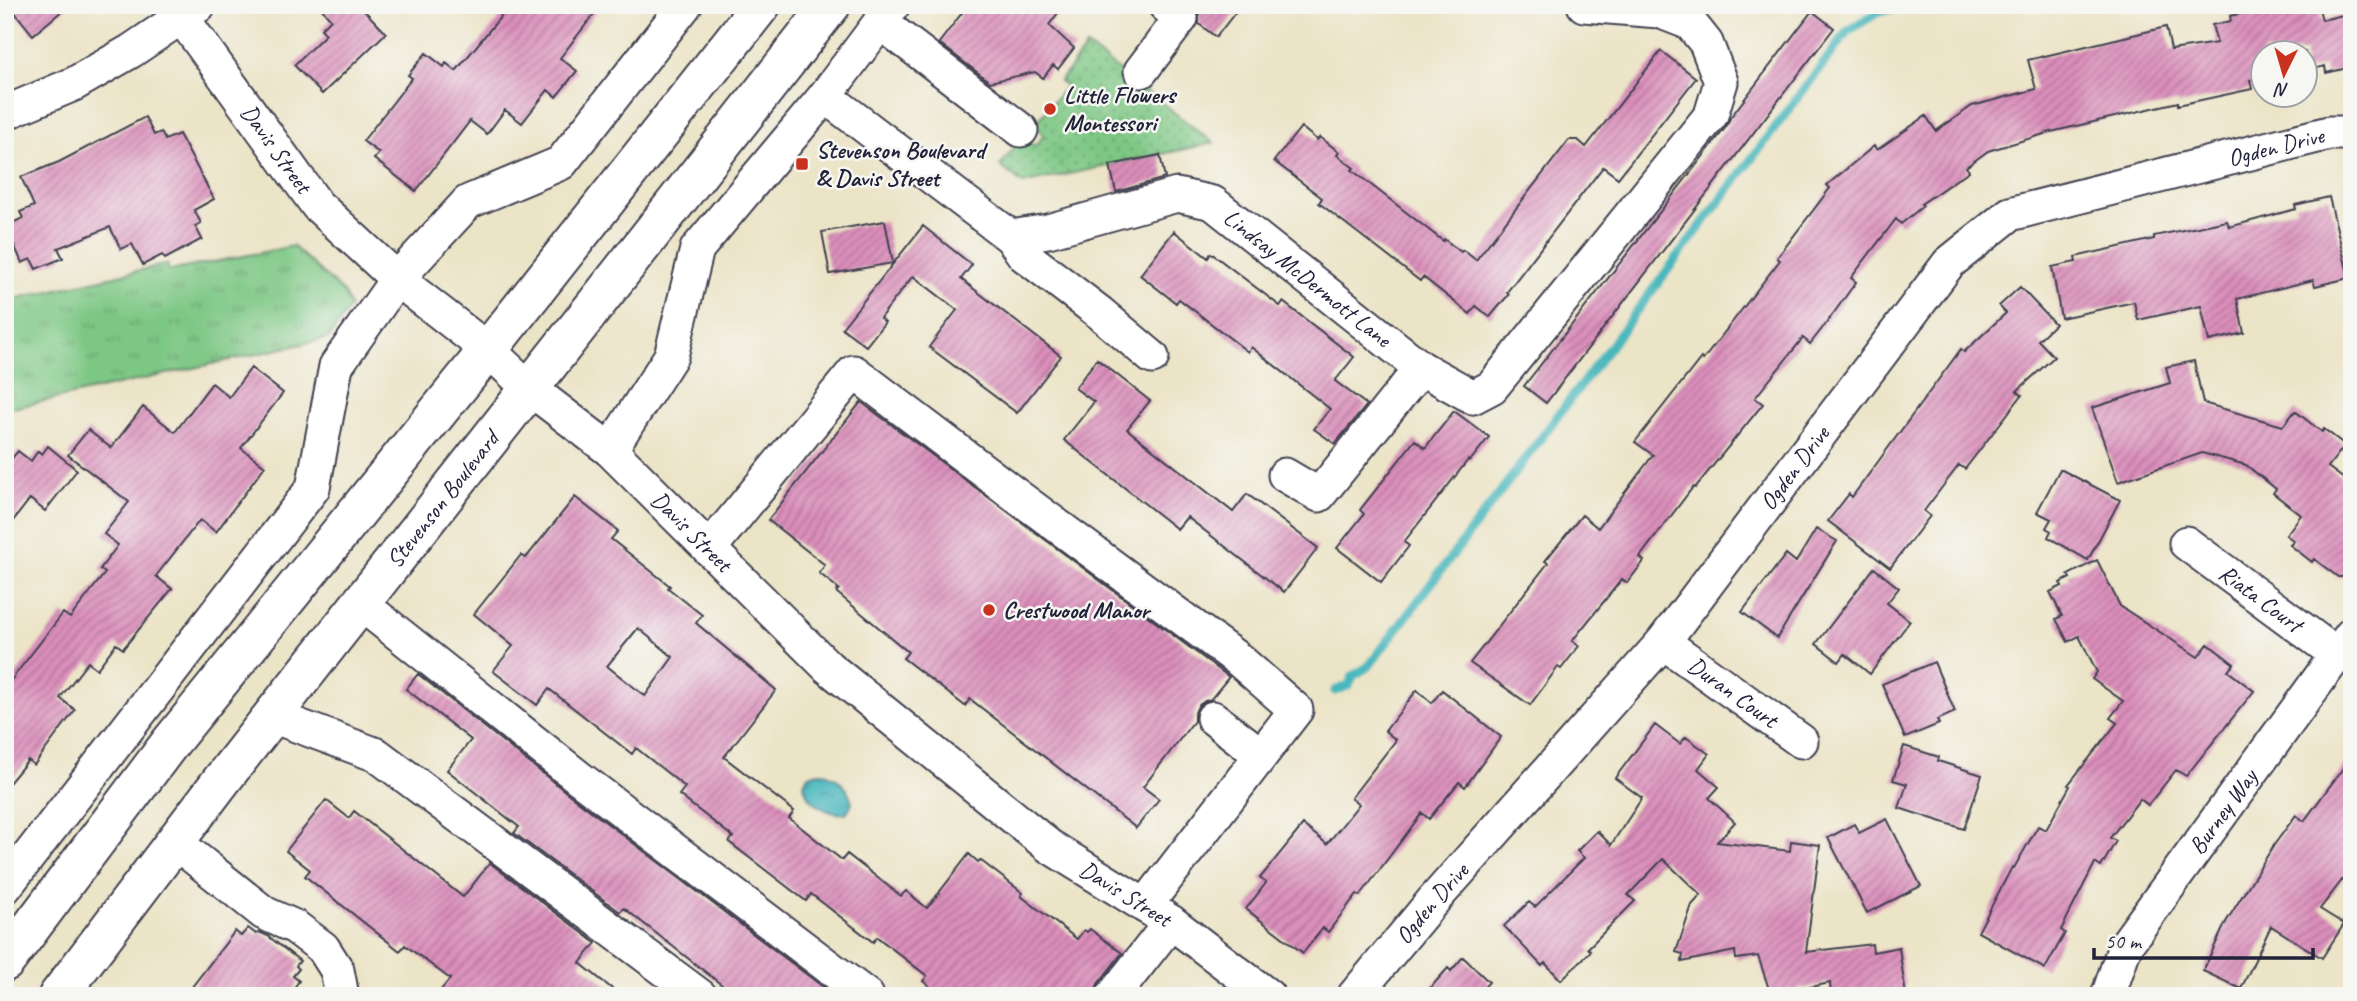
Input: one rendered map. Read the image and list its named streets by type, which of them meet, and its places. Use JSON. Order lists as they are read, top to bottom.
{
  "streets": {
    "main road": ["Stevenson Boulevard"],
    "street": [
      "Davis Street",
      "Ogden Drive",
      "Lindsay McDermott Lane",
      "Riata Court",
      "Duran Court",
      "Burney Way"
    ]
  },
  "crossings": [
    ["Davis Street", "Stevenson Boulevard"],
    ["Ogden Drive", "Duran Court"],
    ["Riata Court", "Burney Way"]
  ],
  "places": {
    "other": ["Little Flowers Montessori", "Crestwood Manor"],
    "transit": ["Stevenson Boulevard & Davis Street"]
  },
  "scale_bar": "50 m",
  "north": "bottom"
}
